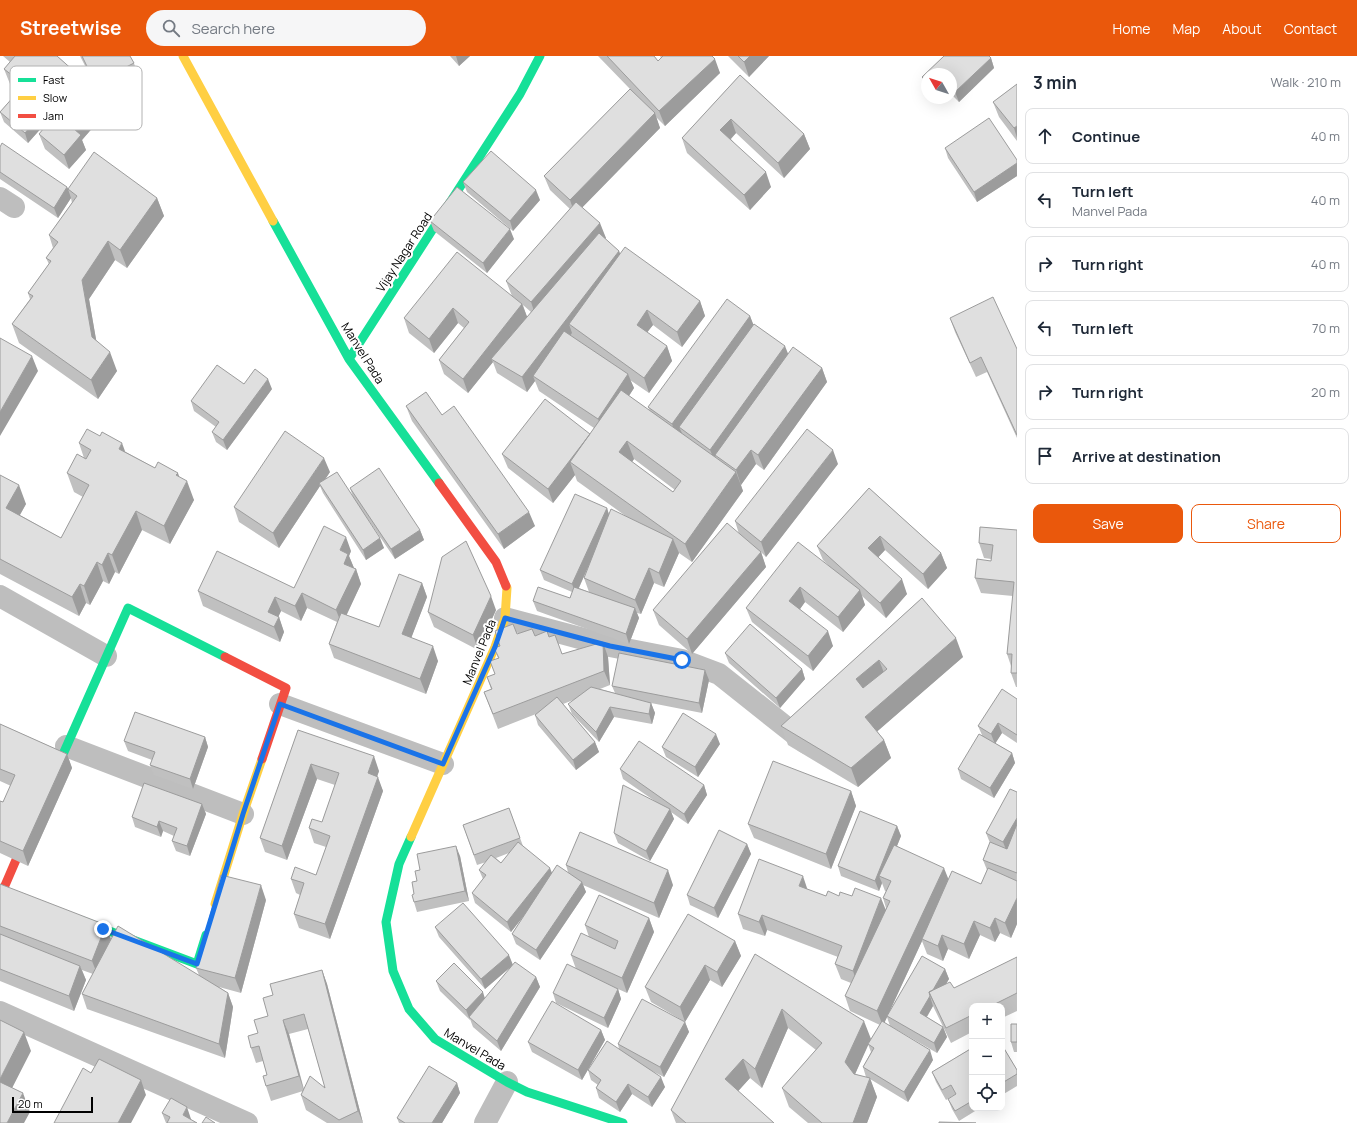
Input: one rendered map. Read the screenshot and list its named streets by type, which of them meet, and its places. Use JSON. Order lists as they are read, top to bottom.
{
  "streets": {
    "main road": ["Vijay Nagar Road", "Manvel Pada"]
  },
  "crossings": [
    ["Vijay Nagar Road", "Manvel Pada"]
  ],
  "legend": ["Fast", "Slow", "Jam"],
  "scale_bar": "20 m",
  "north": "top left",
  "page": {
    "header": "Streetwise",
    "search": "Search here",
    "nav": [
      "Home",
      "Map",
      "About",
      "Contact"
    ],
    "heading": ["3 min", "Walk · 210 m"],
    "list": [
      ["Continue", "40 m"],
      ["Turn left", "Manvel Pada", "40 m"],
      ["Turn right", "40 m"],
      ["Turn left", "70 m"],
      ["Turn right", "20 m"],
      "Arrive at destination"
    ],
    "buttons": ["Save", "Share"],
    "map_buttons": ["+", "−"],
    "scale": "20 m"
  }
}
